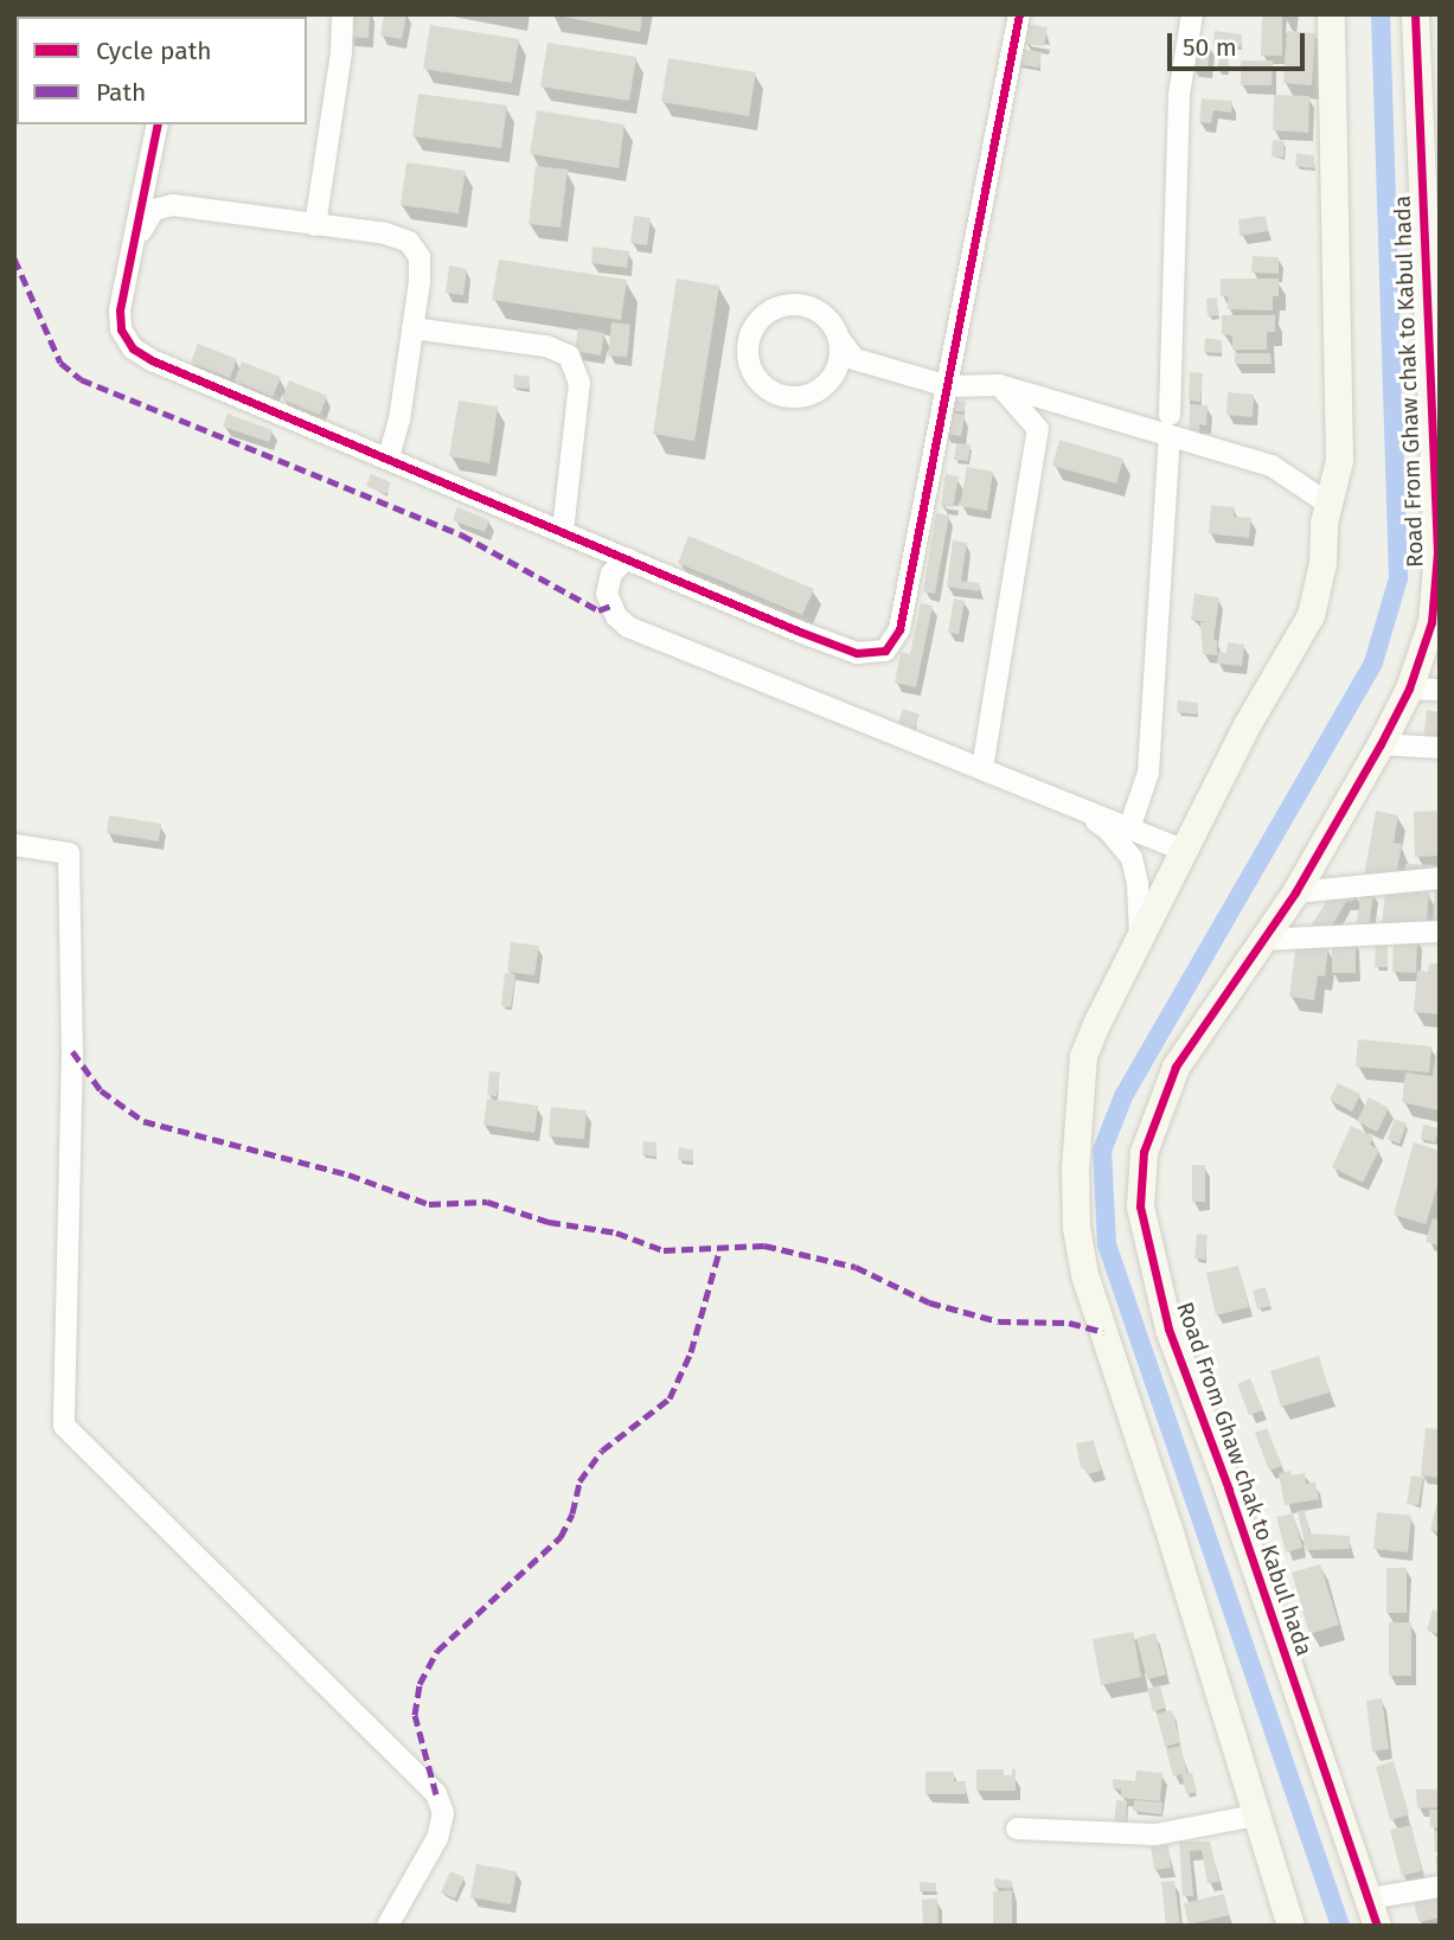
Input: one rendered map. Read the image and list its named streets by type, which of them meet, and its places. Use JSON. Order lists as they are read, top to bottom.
{
  "streets": {
    "street": ["Road From Ghaw chak to Kabul hada"]
  },
  "legend": ["Cycle path", "Path"],
  "scale_bar": "50 m"
}
